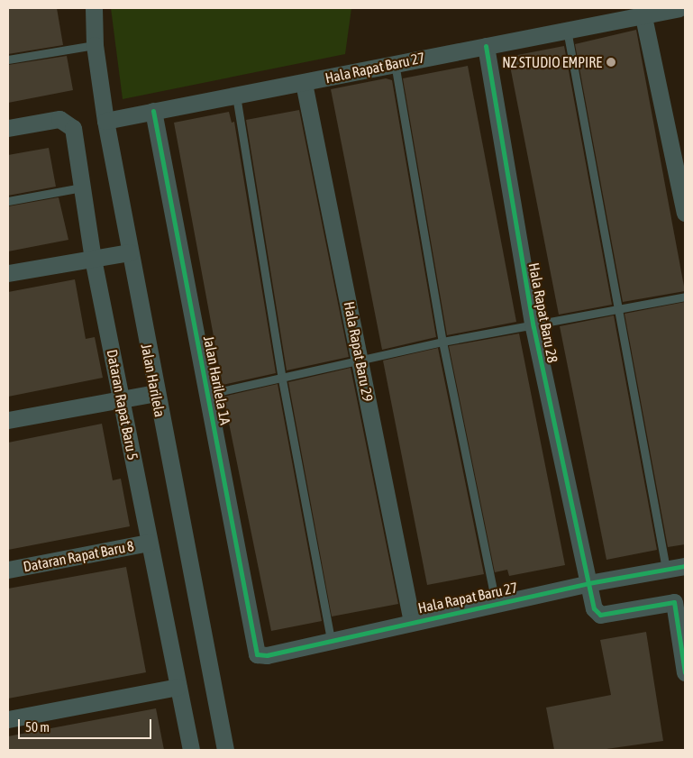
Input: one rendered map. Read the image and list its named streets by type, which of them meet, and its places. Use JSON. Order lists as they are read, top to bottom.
{
  "streets": {
    "street": [
      "Hala Rapat Baru 27",
      "Hala Rapat Baru 28",
      "Hala Rapat Baru 29",
      "Jalan Harilela",
      "Jalan Harilela 1A",
      "Dataran Rapat Baru 5",
      "Dataran Rapat Baru 8"
    ]
  },
  "crossings": [
    ["Hala Rapat Baru 27", "Hala Rapat Baru 28"],
    ["Hala Rapat Baru 27", "Hala Rapat Baru 29"],
    ["Hala Rapat Baru 27", "Jalan Harilela"],
    ["Hala Rapat Baru 27", "Jalan Harilela 1A"],
    ["Dataran Rapat Baru 5", "Dataran Rapat Baru 8"]
  ],
  "places": ["NZ STUDIO EMPIRE"],
  "scale_bar": "50 m"
}
